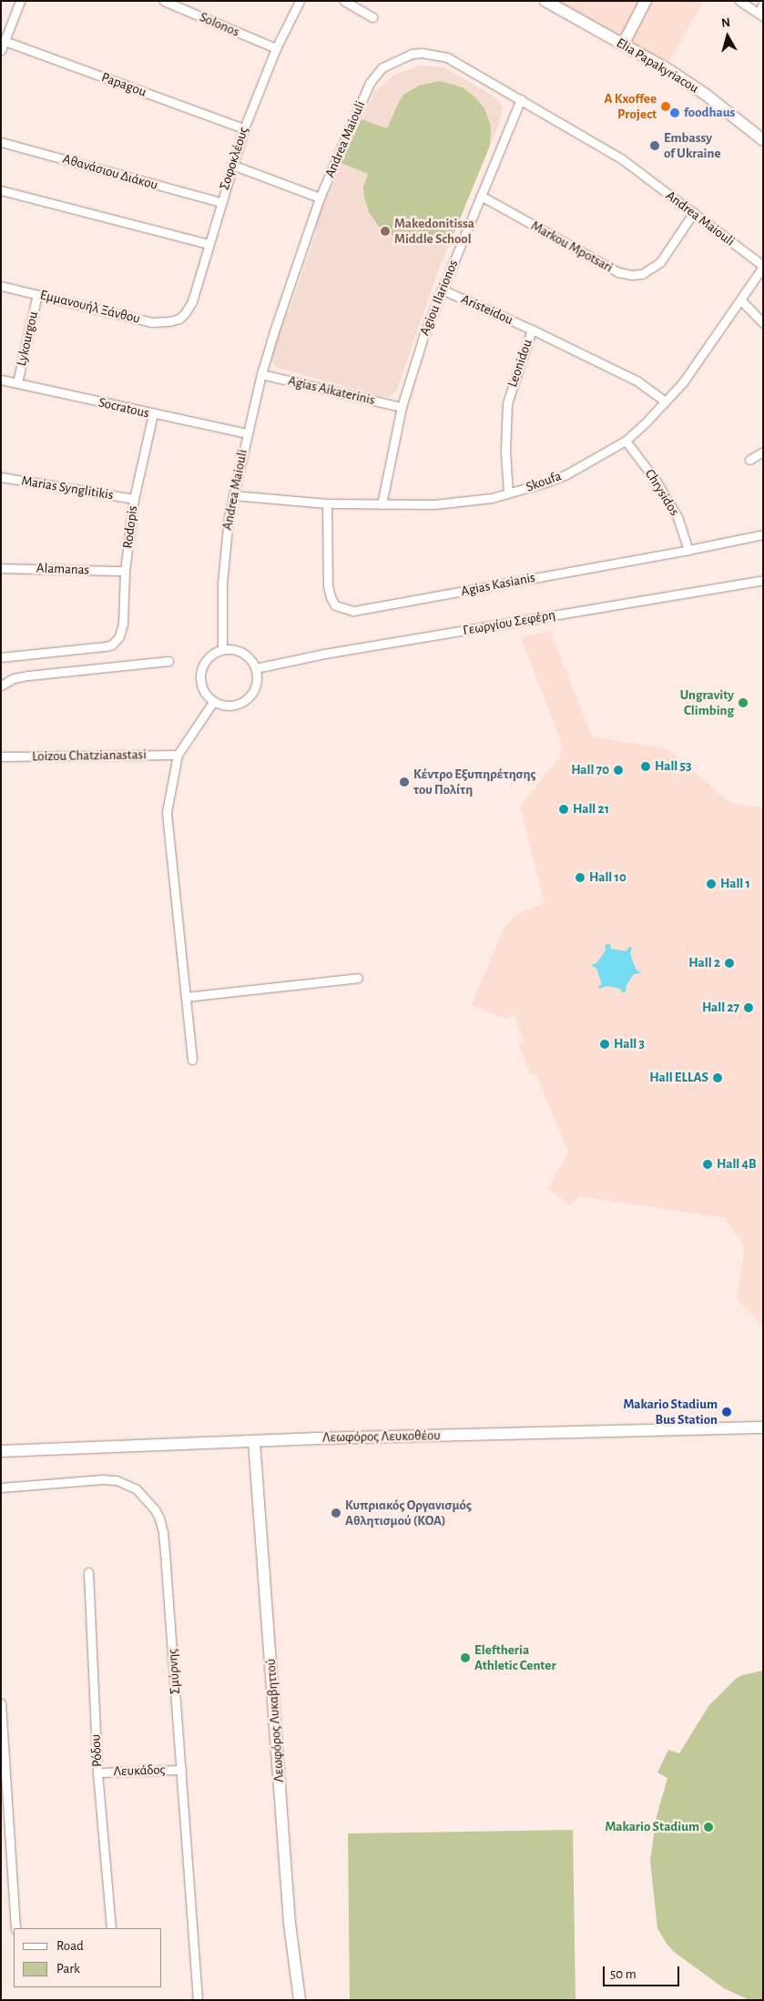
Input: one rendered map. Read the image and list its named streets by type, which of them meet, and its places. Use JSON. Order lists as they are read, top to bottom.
{
  "streets": {
    "main road": ["Elia Papakyriacou", "Λεωφόρος Λευκοθέου", "Λεωφόρος Λυκαβηττού"],
    "street": [
      "Solonos",
      "Papagou",
      "Andrea Maiouli",
      "Σοφοκλέους",
      "Αθανάσιου Διάκου",
      "Markou Mpotsari",
      "Agiou Ilarionos",
      "Εμμανουήλ Ξάνθου",
      "Aristeidou",
      "Lykourgou",
      "Leonidou",
      "Agias Aikaterinis",
      "Socratous",
      "Skoufa",
      "Marias Synglitikis",
      "Chrysidos",
      "Rodopis",
      "Alamanas",
      "Agias Kasianis",
      "Γεωργίου Σεφέρη",
      "Loizou Chatzianastasi",
      "Σμύρνης",
      "Ρόδου",
      "Λευκάδος"
    ]
  },
  "crossings": [
    ["Solonos", "Σοφοκλέους"],
    ["Papagou", "Σοφοκλέους"],
    ["Andrea Maiouli", "Markou Mpotsari"],
    ["Andrea Maiouli", "Agiou Ilarionos"],
    ["Andrea Maiouli", "Agias Aikaterinis"],
    ["Andrea Maiouli", "Socratous"],
    ["Andrea Maiouli", "Skoufa"],
    ["Andrea Maiouli", "Γεωργίου Σεφέρη"],
    ["Σοφοκλέους", "Αθανάσιου Διάκου"],
    ["Σοφοκλέους", "Εμμανουήλ Ξάνθου"],
    ["Markou Mpotsari", "Agiou Ilarionos"],
    ["Agiou Ilarionos", "Aristeidou"],
    ["Agiou Ilarionos", "Agias Aikaterinis"],
    ["Agiou Ilarionos", "Skoufa"],
    ["Εμμανουήλ Ξάνθου", "Lykourgou"],
    ["Aristeidou", "Leonidou"],
    ["Lykourgou", "Socratous"],
    ["Leonidou", "Skoufa"],
    ["Socratous", "Rodopis"],
    ["Skoufa", "Chrysidos"],
    ["Skoufa", "Agias Kasianis"],
    ["Marias Synglitikis", "Rodopis"],
    ["Chrysidos", "Agias Kasianis"],
    ["Rodopis", "Alamanas"],
    ["Λεωφόρος Λευκοθέου", "Λεωφόρος Λυκαβηττού"],
    ["Σμύρνης", "Λευκάδος"],
    ["Ρόδου", "Λευκάδος"]
  ],
  "places": [
    "A Kxoffee Project",
    "foodhaus",
    "Embassy of Ukraine",
    "Makedonitissa Middle School",
    "Ungravity Climbing",
    "Hall 53",
    "Hall 70",
    "Κέντρο Εξυπηρέτησης του Πολίτη",
    "Hall 21",
    "Hall 10",
    "Hall 1",
    "Hall 2",
    "Hall 27",
    "Hall 3",
    "Hall ELLAS",
    "Hall 4B",
    "Makario Stadium Bus Station",
    "Κυπριακός Οργανισμός Αθλητισμού (ΚΟΑ)",
    "Eleftheria Athletic Center",
    "Makario Stadium"
  ],
  "legend": ["Road", "Park"],
  "scale_bar": "50 m",
  "north": "top"
}
